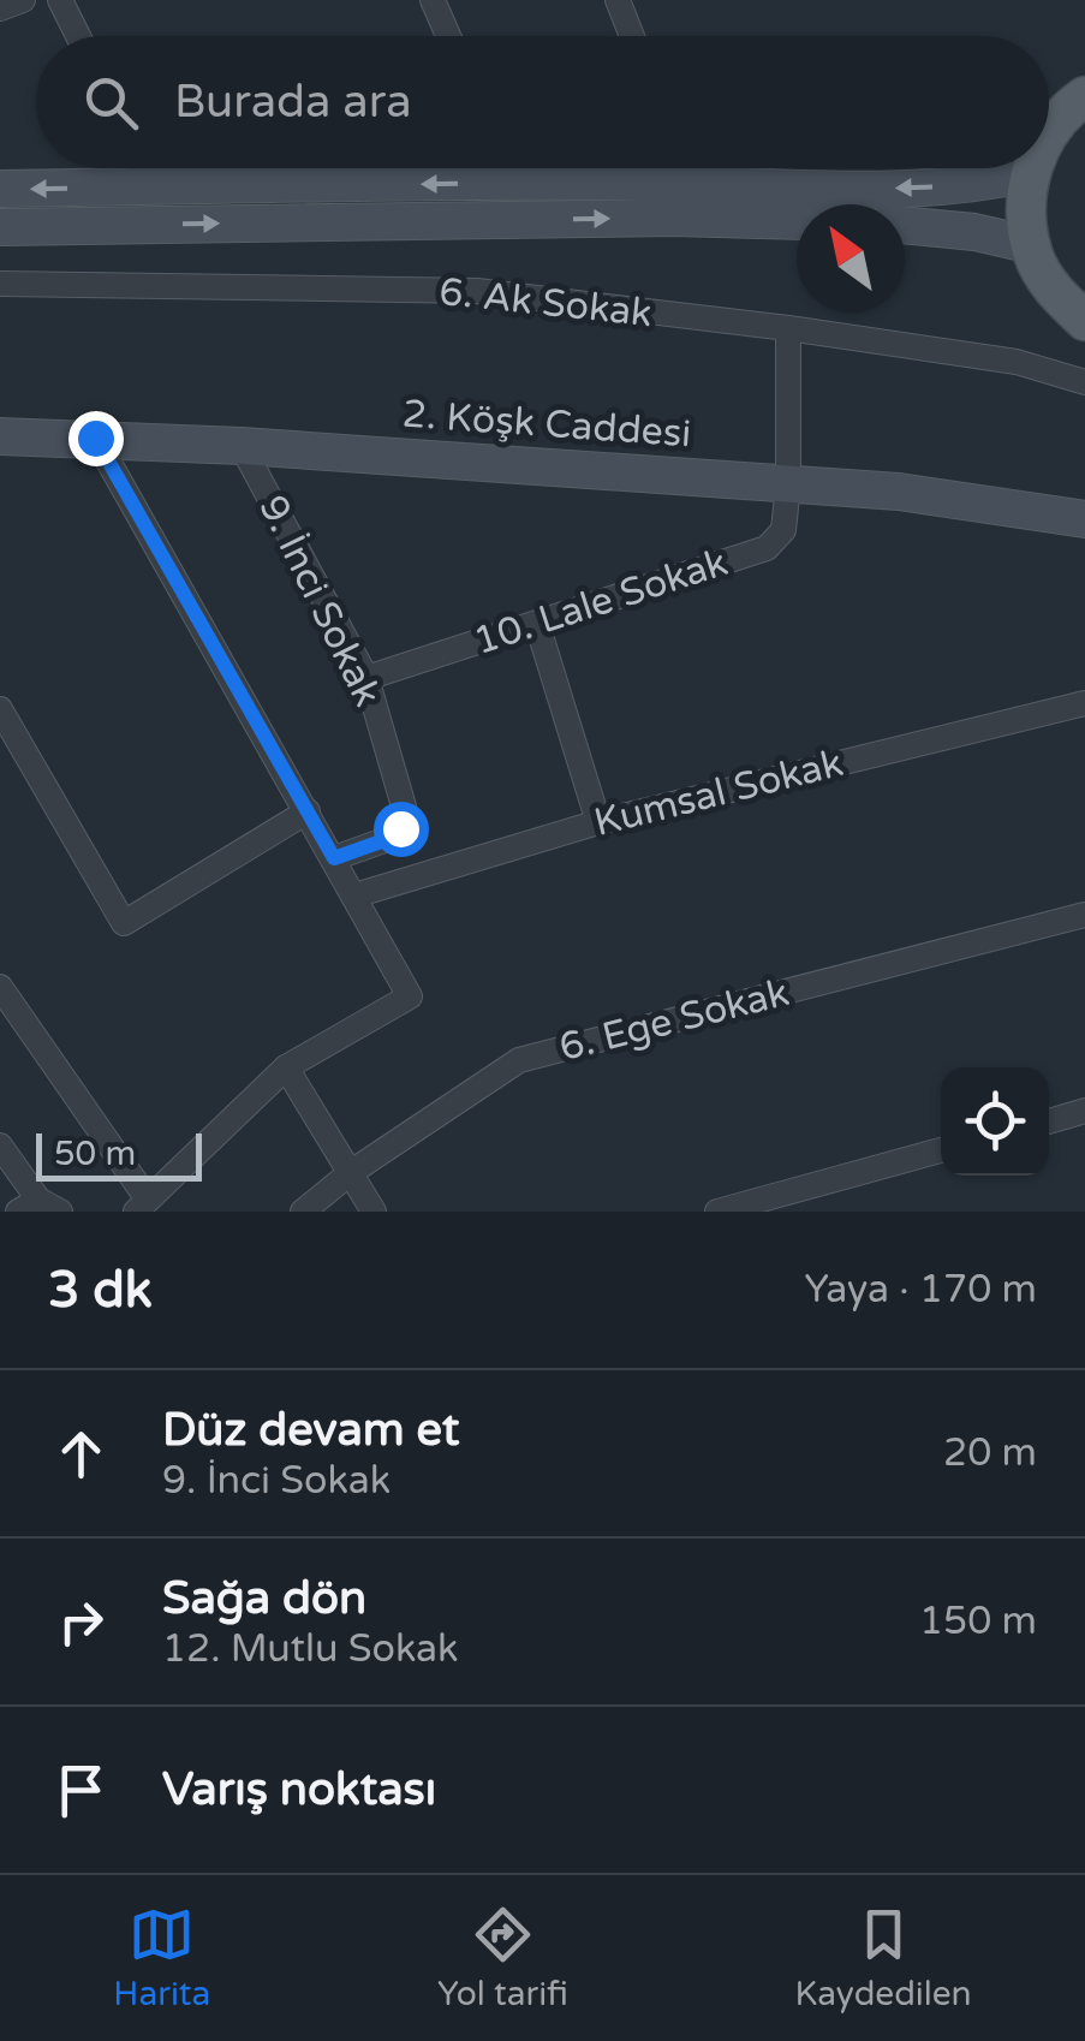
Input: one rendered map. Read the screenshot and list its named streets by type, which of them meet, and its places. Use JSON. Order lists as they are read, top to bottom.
{
  "streets": {
    "main road": ["2. Köşk Caddesi"],
    "street": [
      "6. Ak Sokak",
      "9. İnci Sokak",
      "10. Lale Sokak",
      "Kumsal Sokak",
      "6. Ege Sokak"
    ]
  },
  "crossings": [
    ["6. Ak Sokak", "10. Lale Sokak"],
    ["2. Köşk Caddesi", "9. İnci Sokak"],
    ["2. Köşk Caddesi", "10. Lale Sokak"],
    ["9. İnci Sokak", "10. Lale Sokak"]
  ],
  "scale_bar": "50 m",
  "north": "top left",
  "page": {
    "search": "Burada ara",
    "scale": "50 m",
    "heading": ["3 dk", "Yaya · 170 m"],
    "list": [
      ["Düz devam et", "9. İnci Sokak", "20 m"],
      ["Sağa dön", "12. Mutlu Sokak", "150 m"],
      "Varış noktası"
    ],
    "nav": ["Harita", "Yol tarifi", "Kaydedilen"]
  }
}
